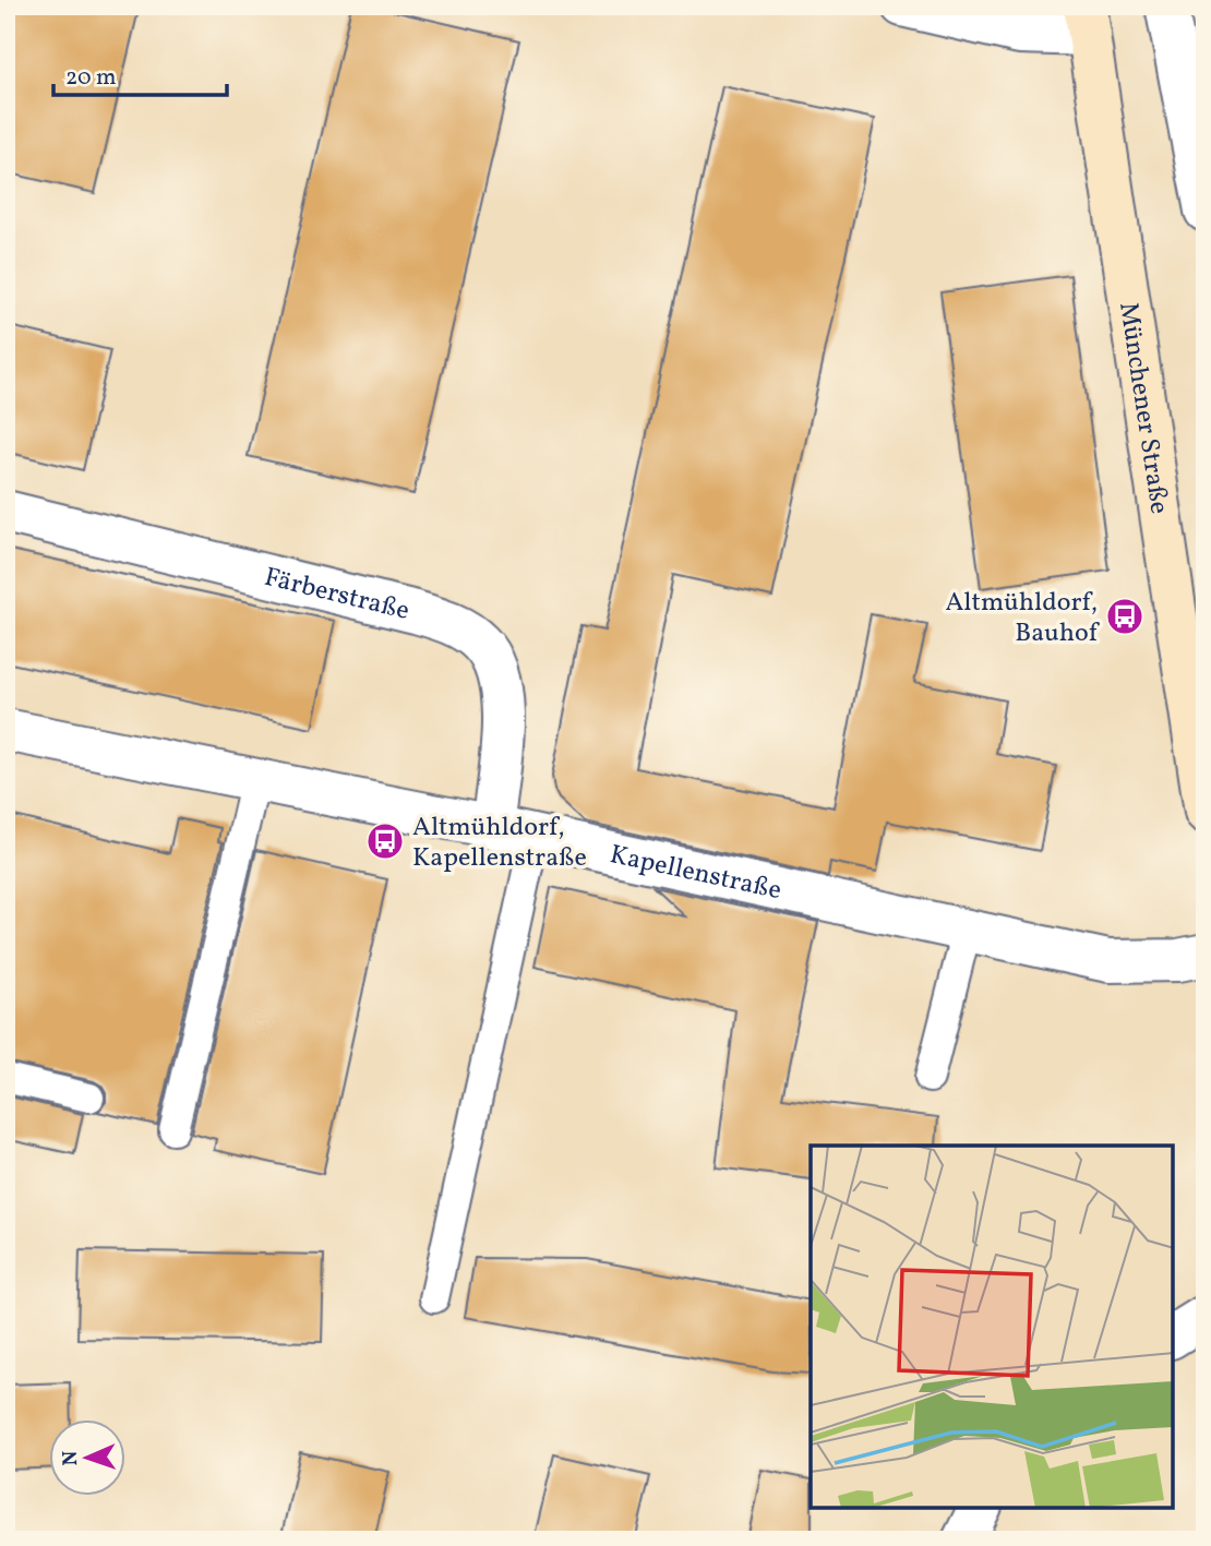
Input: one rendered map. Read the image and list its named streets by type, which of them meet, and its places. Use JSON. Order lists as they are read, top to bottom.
{
  "streets": {
    "street": ["Münchener Straße", "Färberstraße", "Kapellenstraße"]
  },
  "crossings": [
    ["Färberstraße", "Kapellenstraße"]
  ],
  "places": {
    "bus stop": ["Altmühldorf, Bauhof", "Altmühldorf, Kapellenstraße"]
  },
  "scale_bar": "20 m",
  "north": "left"
}
